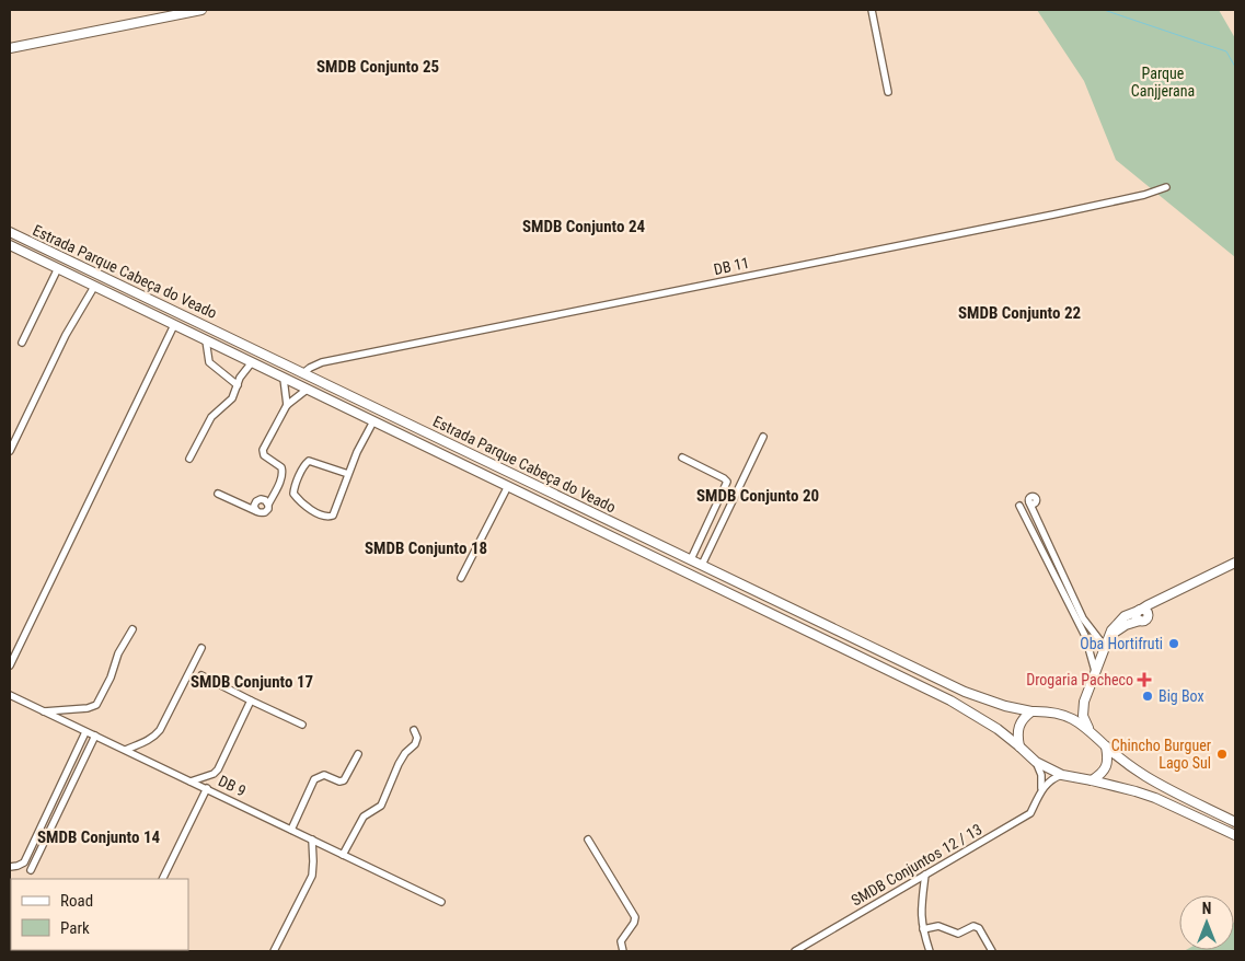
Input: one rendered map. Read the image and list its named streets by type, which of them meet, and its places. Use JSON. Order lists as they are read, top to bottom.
{
  "streets": {
    "main road": ["Estrada Parque Cabeça do Veado"],
    "street": ["DB 11", "DB 9", "SMDB Conjuntos 12 / 13"]
  },
  "crossings": [
    ["DB 11", "Estrada Parque Cabeça do Veado"],
    ["Estrada Parque Cabeça do Veado", "SMDB Conjuntos 12 / 13"]
  ],
  "districts": [
    "SMDB Conjunto 25",
    "SMDB Conjunto 24",
    "SMDB Conjunto 22",
    "SMDB Conjunto 20",
    "SMDB Conjunto 18",
    "SMDB Conjunto 17",
    "SMDB Conjunto 14"
  ],
  "parks": ["Parque Canjjerana"],
  "places": {
    "other": ["Oba Hortifruti", "Big Box", "Chincho Burguer Lago Sul"],
    "health": ["Drogaria Pacheco"]
  },
  "legend": ["Road", "Park"],
  "north": "top"
}
